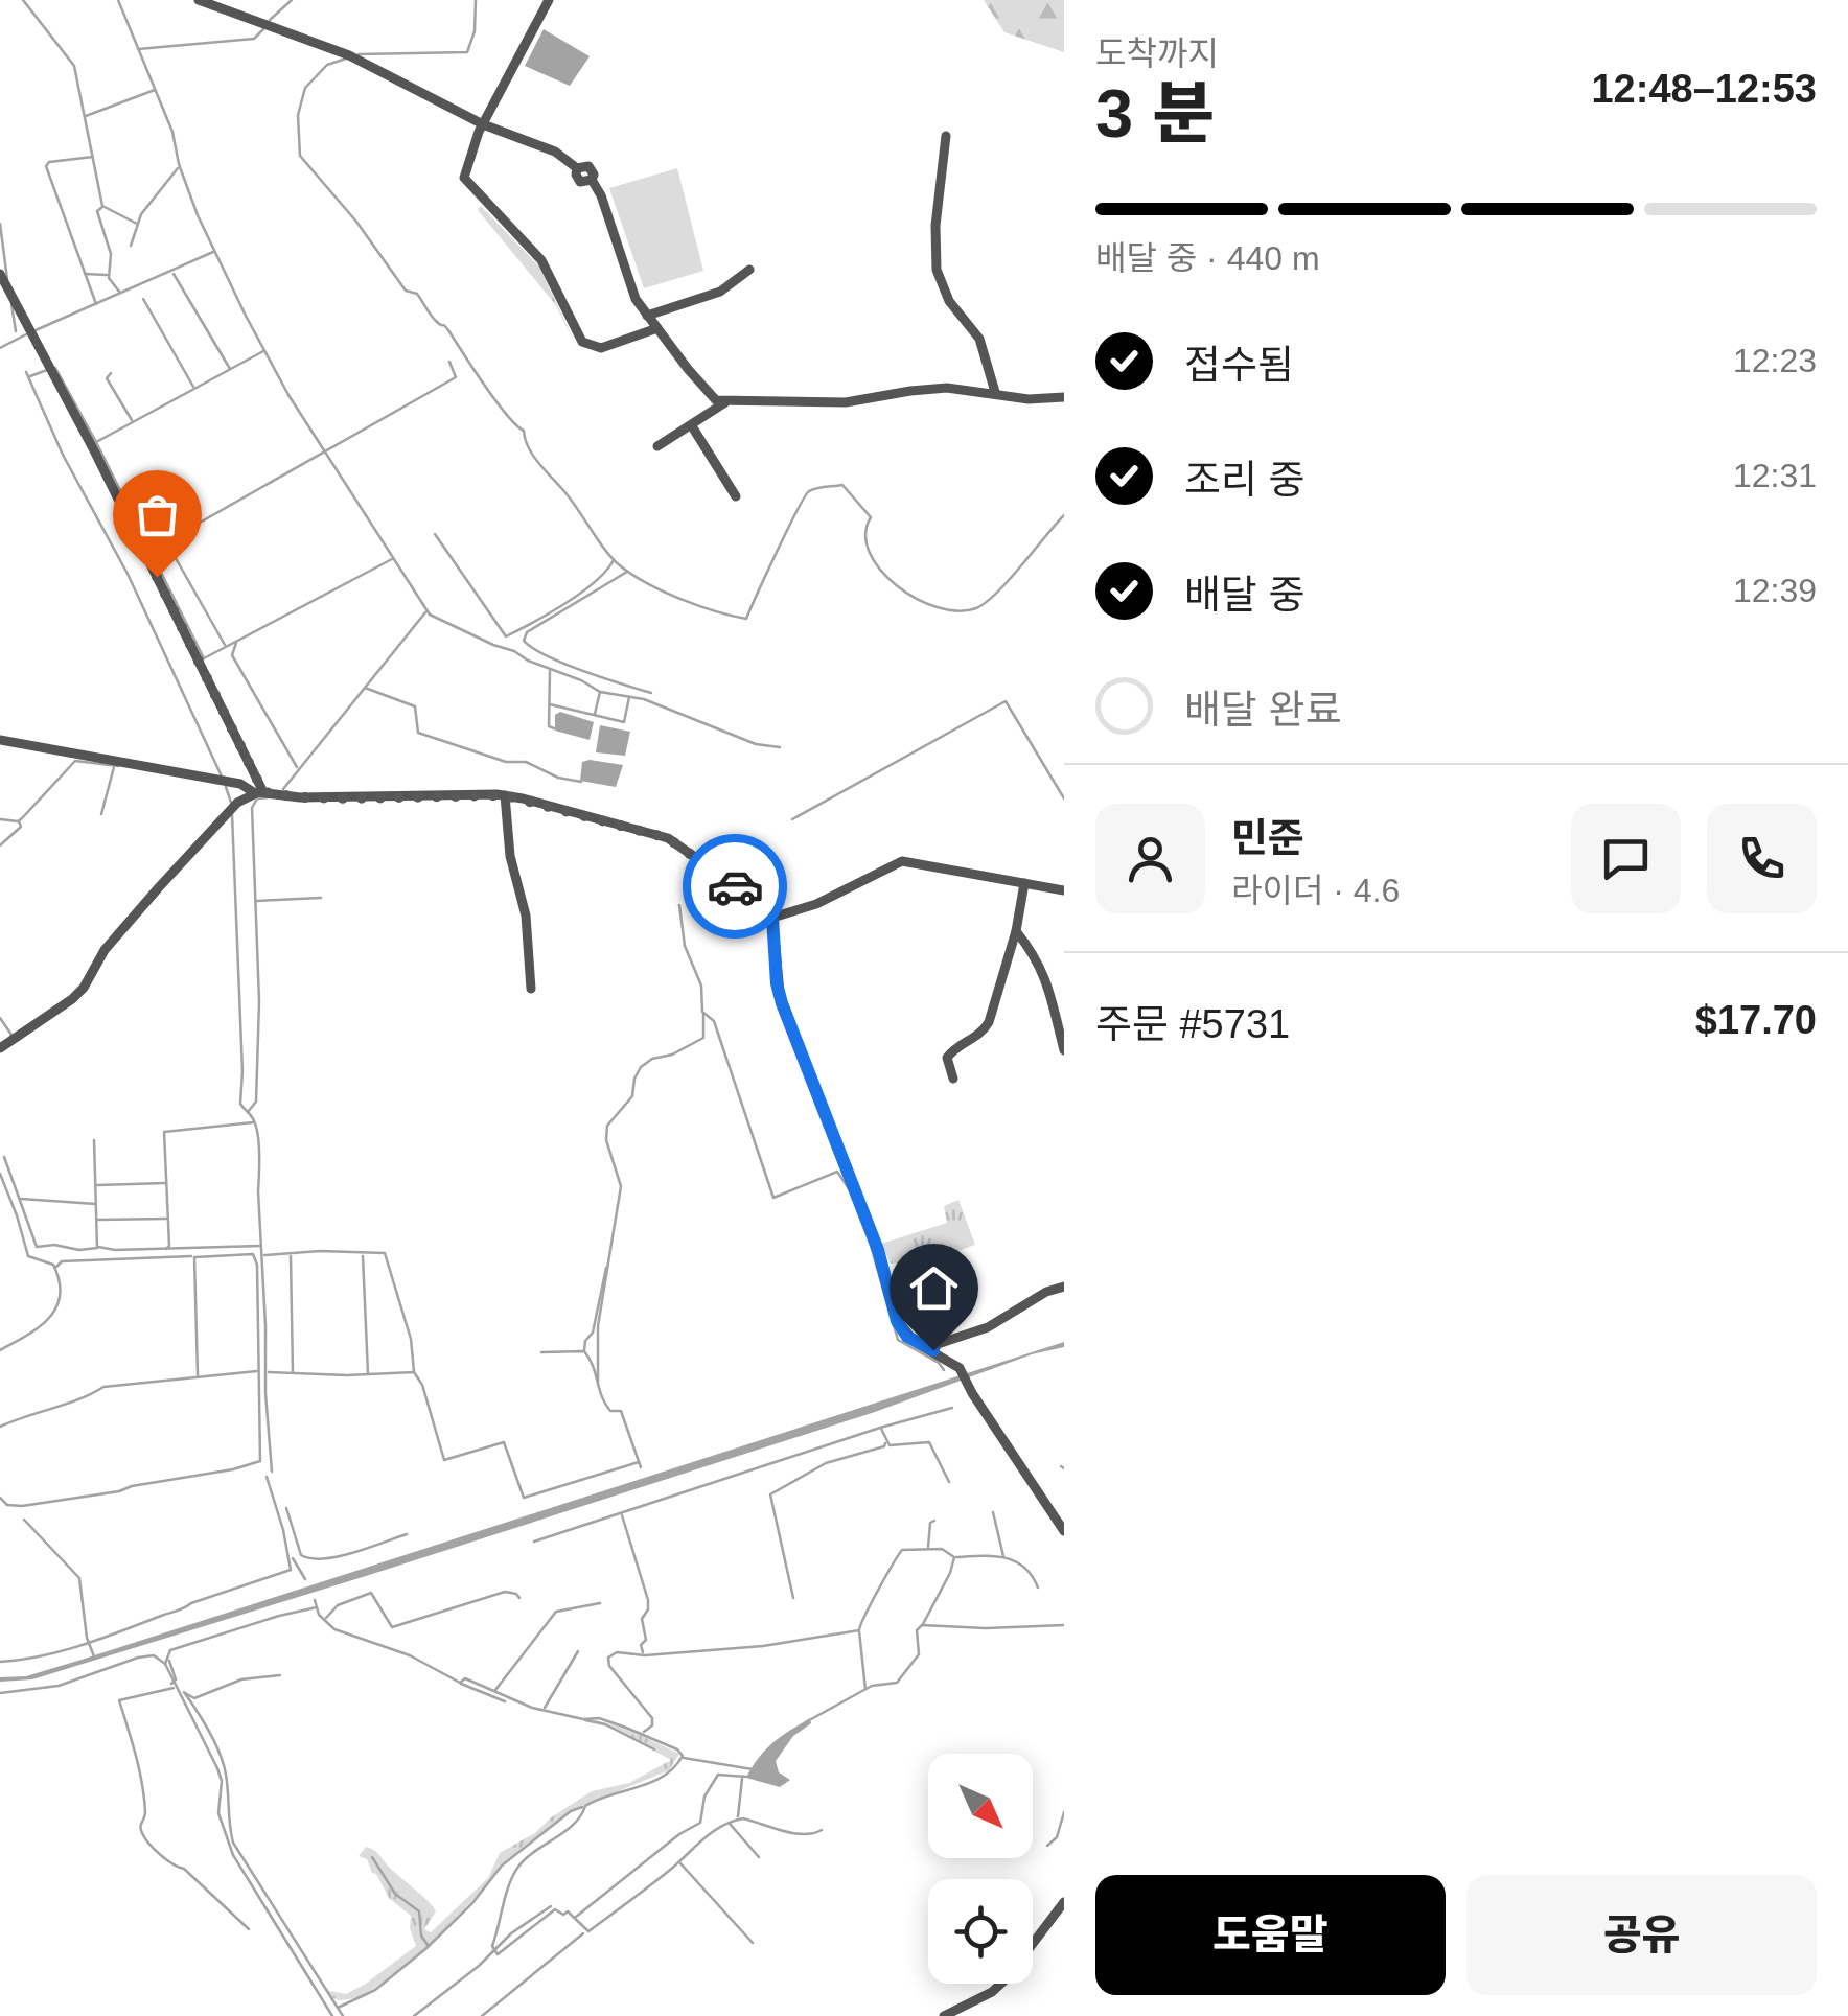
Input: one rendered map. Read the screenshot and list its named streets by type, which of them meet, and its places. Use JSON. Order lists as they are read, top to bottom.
{
  "north": "bottom right",
  "page": {
    "heading": ["3 분", "도착까지", "12:48–12:53"],
    "panel": [
      "민준",
      "라이더 · 4.6",
      "주문 #5731",
      "$17.70"
    ],
    "bar": "배달 중 · 440 m",
    "list": [
      ["접수됨", "12:23"],
      ["조리 중", "12:31"],
      ["배달 중", "12:39"],
      "배달 완료"
    ],
    "buttons": ["도움말", "공유"]
  }
}
